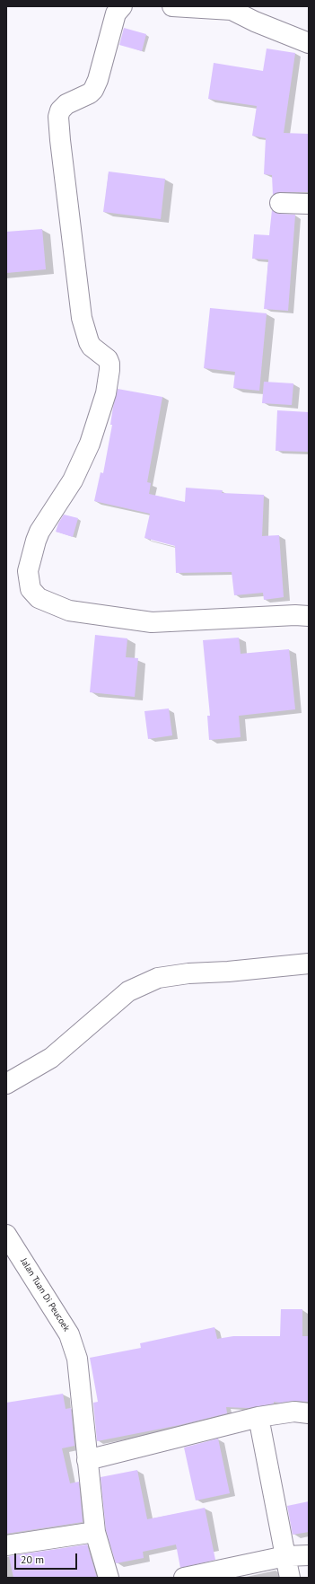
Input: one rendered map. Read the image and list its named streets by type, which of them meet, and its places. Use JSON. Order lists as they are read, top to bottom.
{
  "streets": {
    "street": ["Jalan Tuan Di Peucoek"]
  },
  "scale_bar": "20 m"
}
